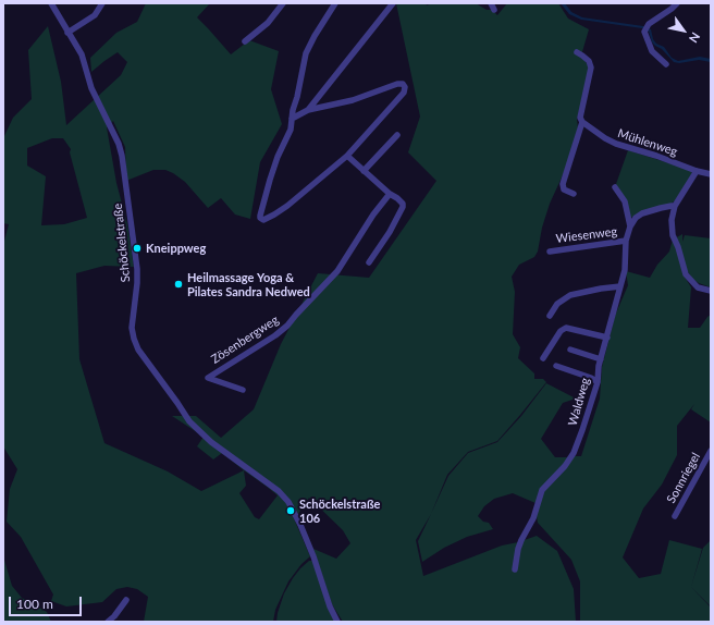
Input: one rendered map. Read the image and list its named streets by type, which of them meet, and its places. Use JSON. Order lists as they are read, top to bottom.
{
  "streets": {
    "street": [
      "Mühlenweg",
      "Wiesenweg",
      "Schöckelstraße",
      "Zösenbergweg",
      "Waldweg",
      "Sonnriegel"
    ]
  },
  "crossings": [
    ["Wiesenweg", "Waldweg"]
  ],
  "places": ["Kneippweg", "Heilmassage Yoga & Pilates Sandra Nedwed", "Schöckelstraße 106"],
  "scale_bar": "100 m",
  "north": "bottom right"
}
